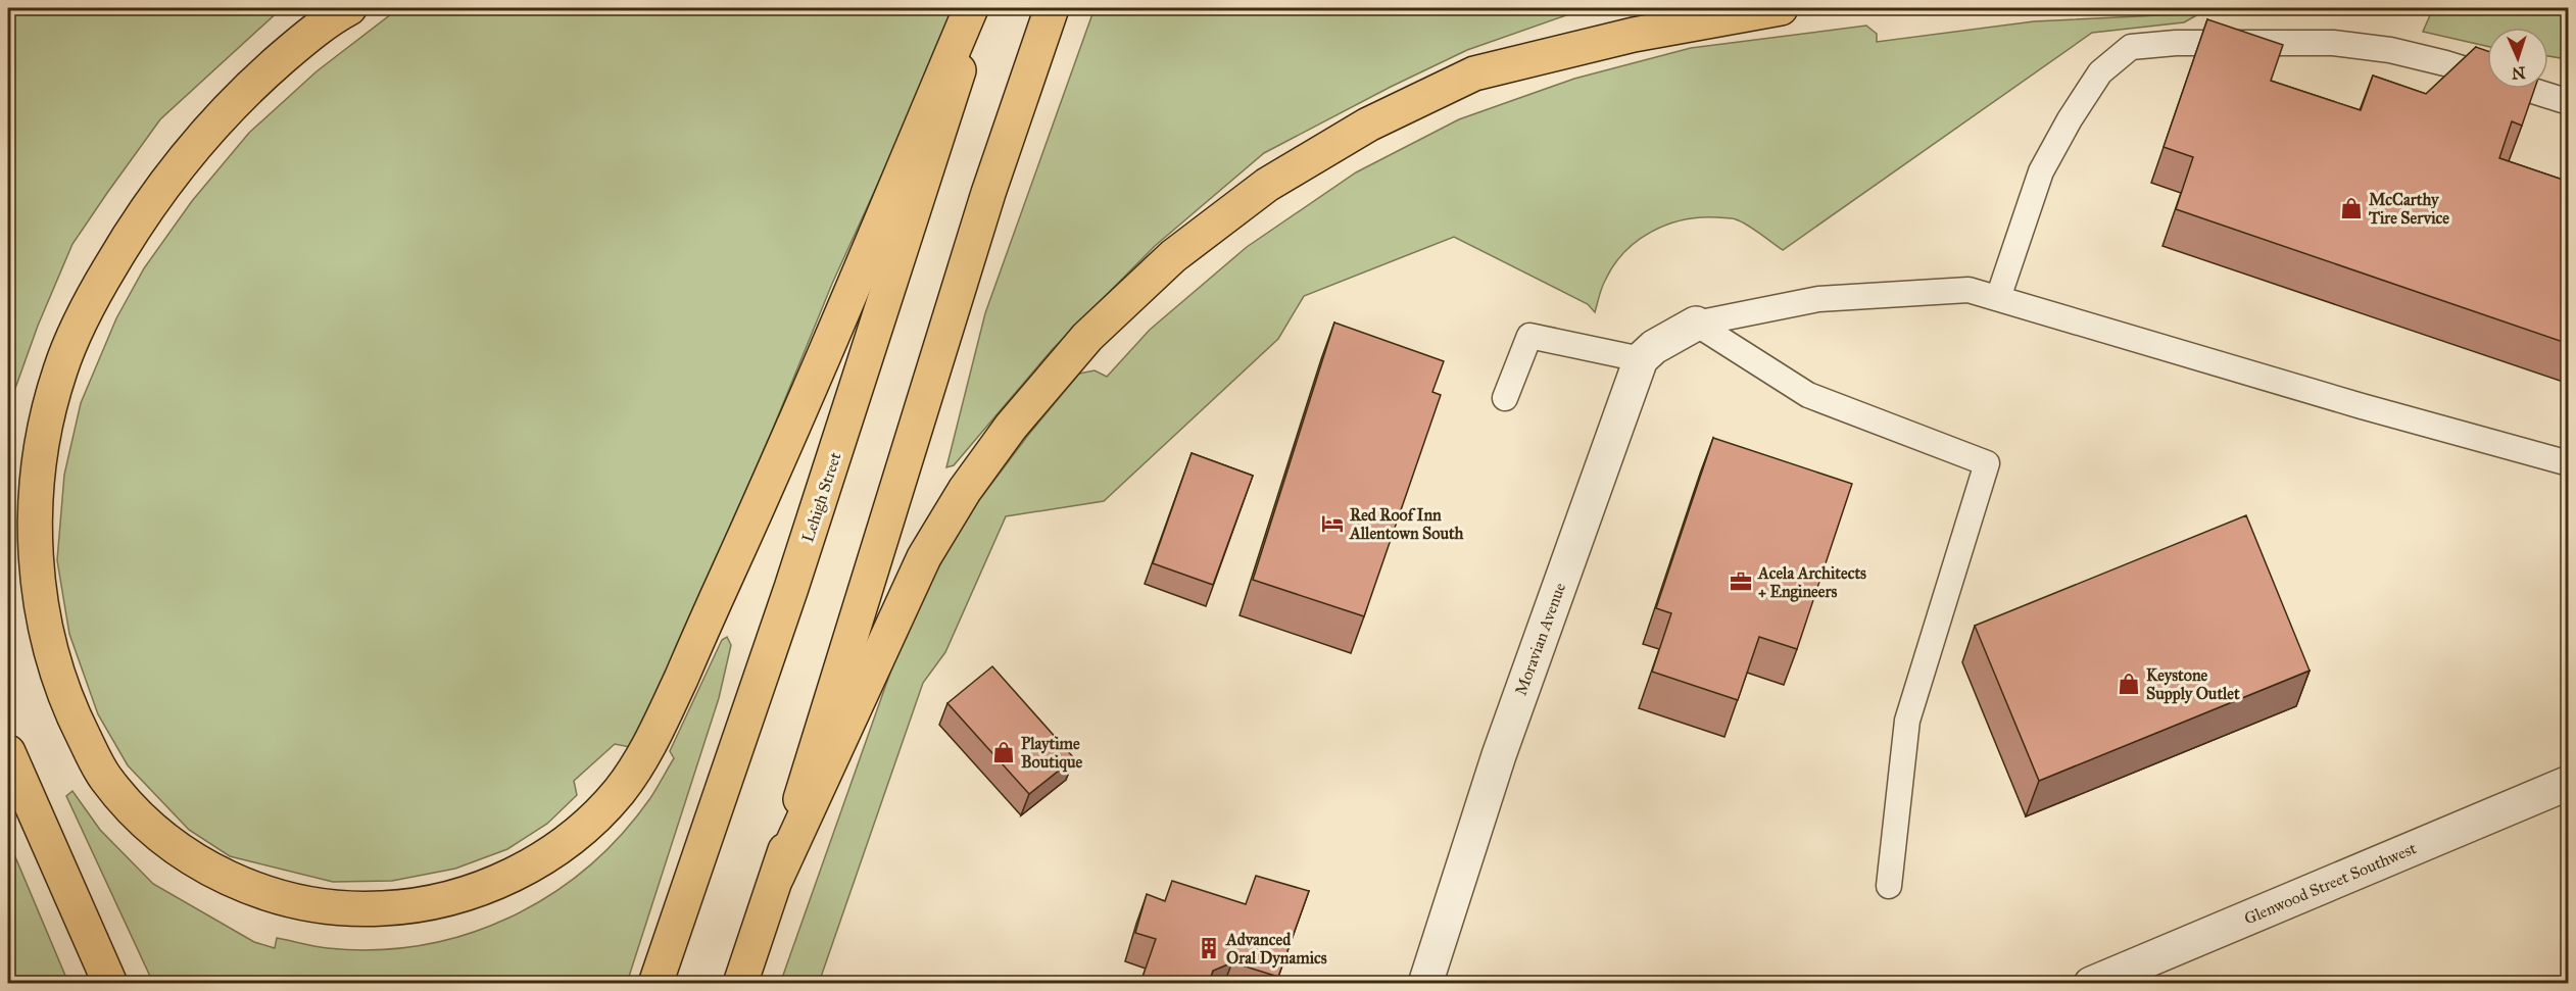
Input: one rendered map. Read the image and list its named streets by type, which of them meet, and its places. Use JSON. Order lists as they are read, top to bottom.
{
  "streets": {
    "highway": ["Lehigh Street"],
    "street": ["Moravian Avenue", "Glenwood Street Southwest"]
  },
  "places": {
    "shop": ["McCarthy Tire Service", "Keystone Supply Outlet", "Playtime Boutique"],
    "hotel": ["Red Roof Inn Allentown South"],
    "office": ["Acela Architects + Engineers"],
    "building": ["Advanced Oral Dynamics"]
  },
  "north": "bottom"
}
